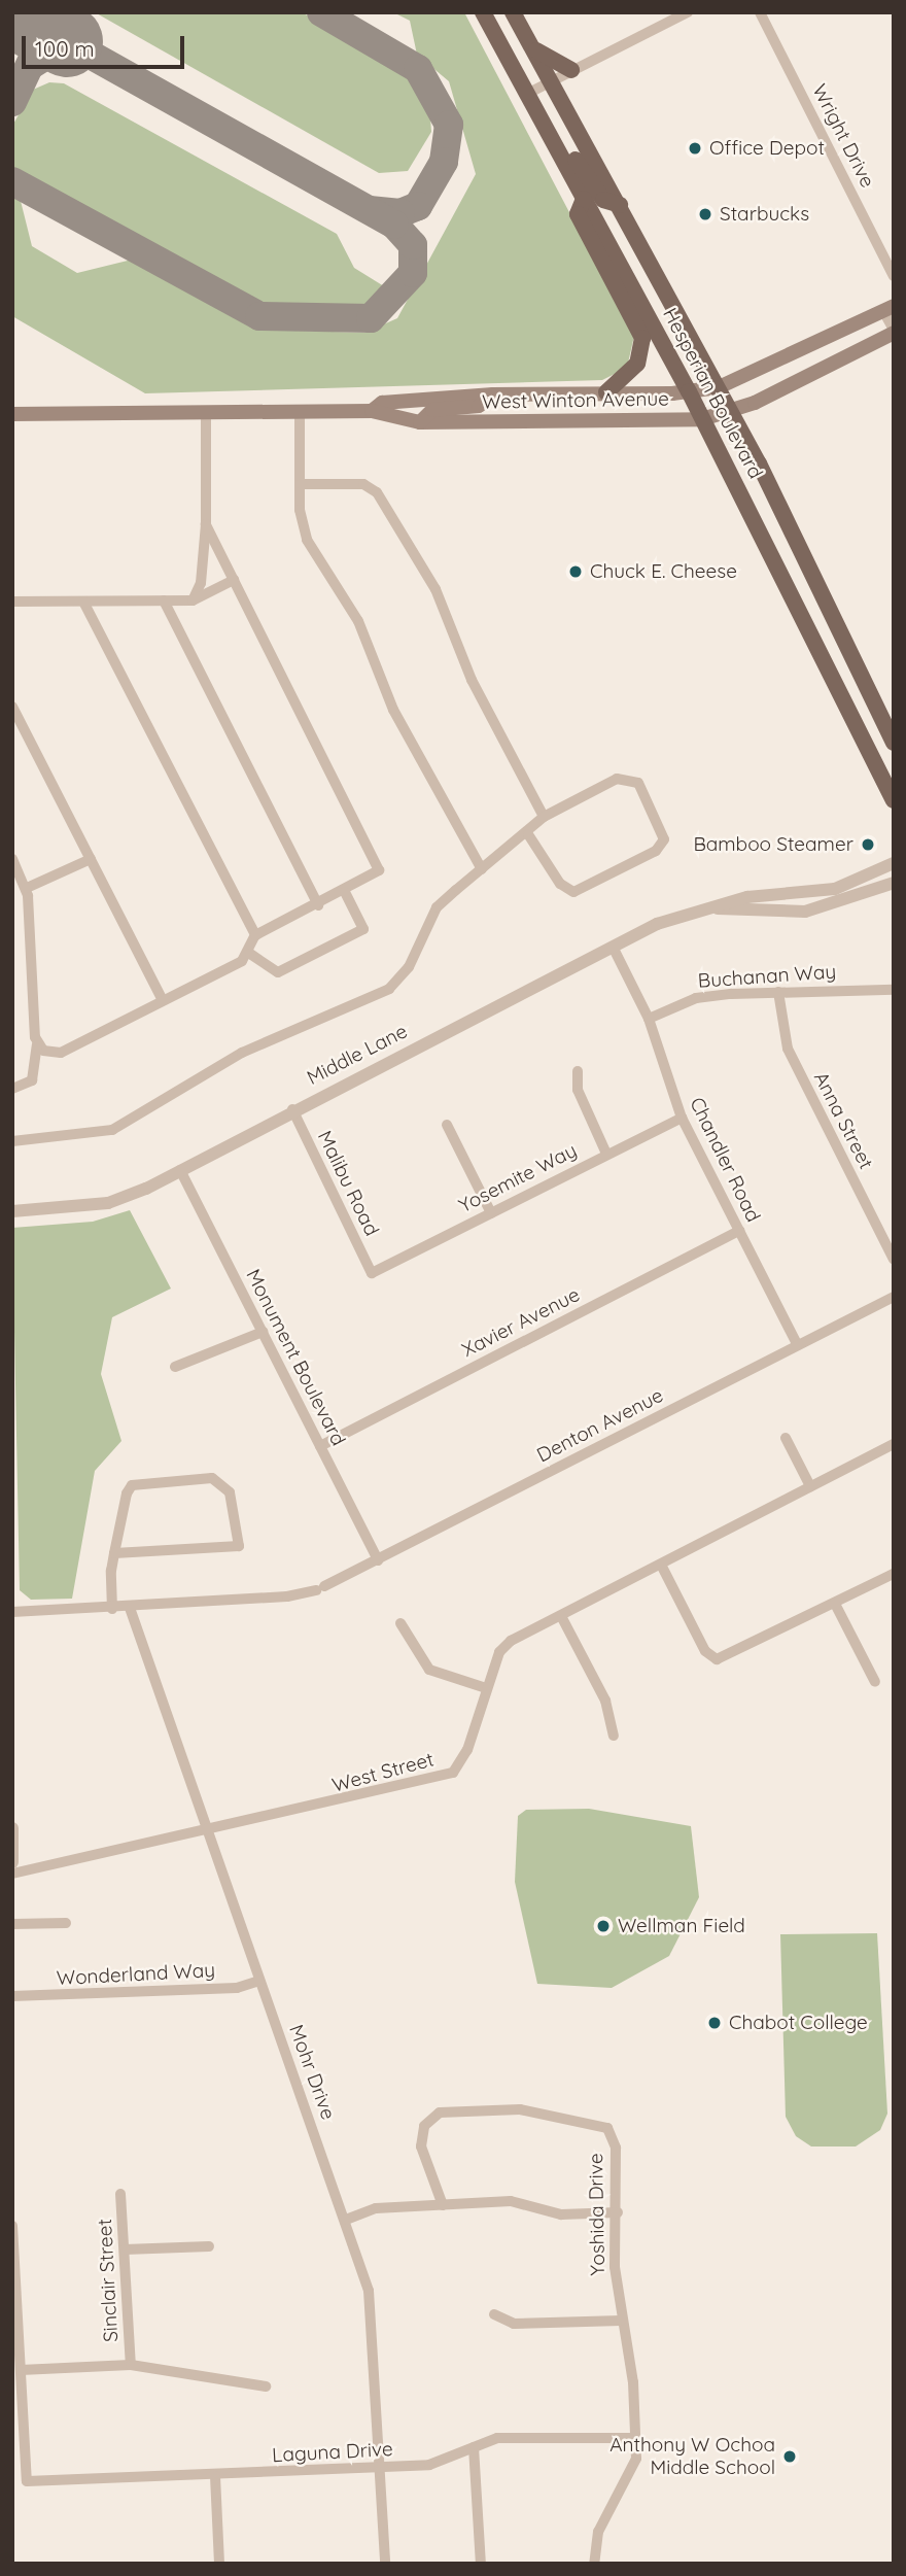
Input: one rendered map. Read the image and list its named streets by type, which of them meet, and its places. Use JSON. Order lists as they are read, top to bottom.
{
  "streets": {
    "main road": ["Hesperian Boulevard", "West Winton Avenue"],
    "street": [
      "Wright Drive",
      "Buchanan Way",
      "Middle Lane",
      "Anna Street",
      "Chandler Road",
      "Yosemite Way",
      "Malibu Road",
      "Xavier Avenue",
      "Monument Boulevard",
      "Denton Avenue",
      "West Street",
      "Wonderland Way",
      "Mohr Drive",
      "Yoshida Drive",
      "Sinclair Street",
      "Laguna Drive"
    ]
  },
  "crossings": [
    ["Hesperian Boulevard", "West Winton Avenue"],
    ["Buchanan Way", "Anna Street"],
    ["Buchanan Way", "Chandler Road"],
    ["Middle Lane", "Chandler Road"],
    ["Middle Lane", "Malibu Road"],
    ["Middle Lane", "Monument Boulevard"],
    ["Chandler Road", "Yosemite Way"],
    ["Chandler Road", "Xavier Avenue"],
    ["Chandler Road", "Denton Avenue"],
    ["Yosemite Way", "Malibu Road"],
    ["Xavier Avenue", "Monument Boulevard"],
    ["Monument Boulevard", "Denton Avenue"],
    ["Denton Avenue", "Mohr Drive"],
    ["West Street", "Mohr Drive"],
    ["Wonderland Way", "Mohr Drive"],
    ["Mohr Drive", "Laguna Drive"],
    ["Yoshida Drive", "Laguna Drive"]
  ],
  "places": [
    "Office Depot",
    "Starbucks",
    "Chuck E. Cheese",
    "Bamboo Steamer",
    "Wellman Field",
    "Chabot College",
    "Anthony W Ochoa Middle School"
  ],
  "scale_bar": "100 m"
}
